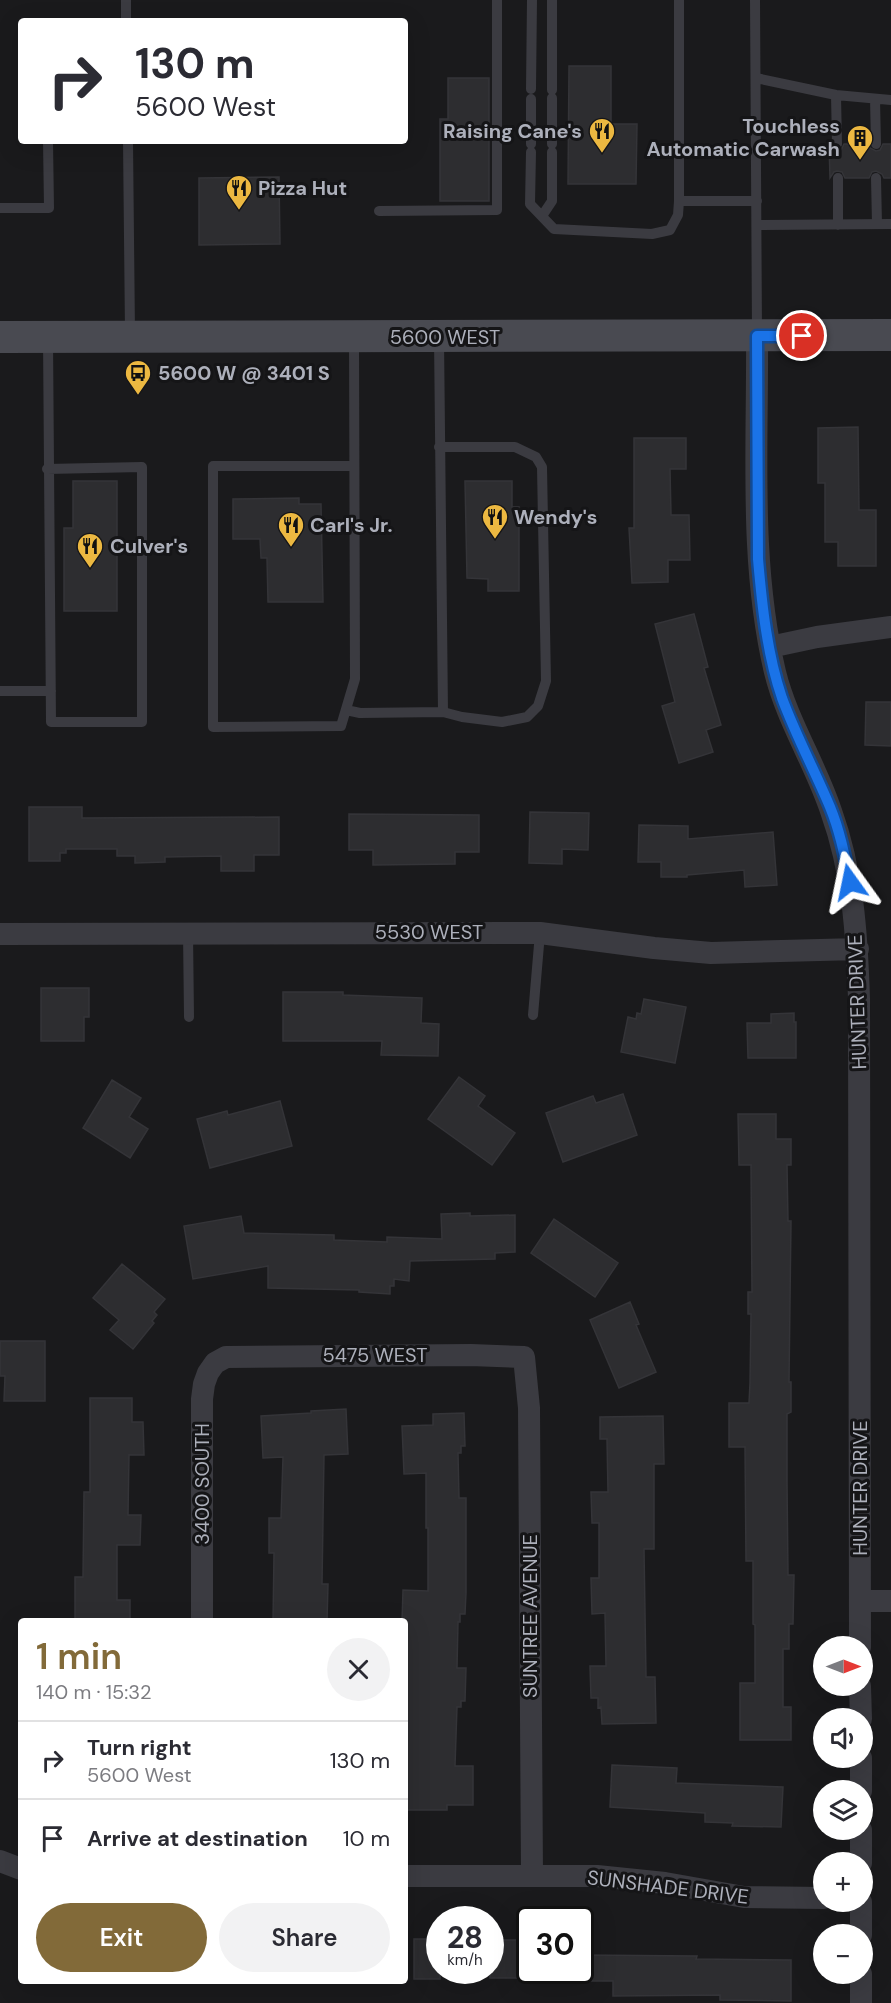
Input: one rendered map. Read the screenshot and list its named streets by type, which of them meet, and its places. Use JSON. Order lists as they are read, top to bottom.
{
  "streets": {
    "main road": ["5600 WEST"],
    "street": [
      "5530 WEST",
      "HUNTER DRIVE",
      "5475 WEST",
      "3400 SOUTH",
      "SUNTREE AVENUE",
      "SUNSHADE DRIVE"
    ]
  },
  "crossings": [
    ["5600 WEST", "HUNTER DRIVE"],
    ["5530 WEST", "HUNTER DRIVE"],
    ["5475 WEST", "3400 SOUTH"],
    ["5475 WEST", "SUNTREE AVENUE"],
    ["SUNTREE AVENUE", "SUNSHADE DRIVE"]
  ],
  "places": {
    "restaurant": [
      "Raising Cane's",
      "Pizza Hut",
      "Wendy's",
      "Carl's Jr.",
      "Culver's"
    ],
    "building": ["Touchless Automatic Carwash"],
    "bus stop": ["5600 W @ 3401 S"]
  },
  "north": "right",
  "page": {
    "turn": ["130 m", "5600 West"],
    "heading": ["1 min", "140 m · 15:32"],
    "map_buttons": ["+", "−"],
    "list": [
      {
        "name": "Turn right",
        "note": "5600 West",
        "value": "130 m"
      },
      {
        "name": "Arrive at destination",
        "value": "10 m"
      }
    ],
    "buttons": ["Exit", "Share"],
    "speed": "28 km/h",
    "limit": "30"
  }
}
